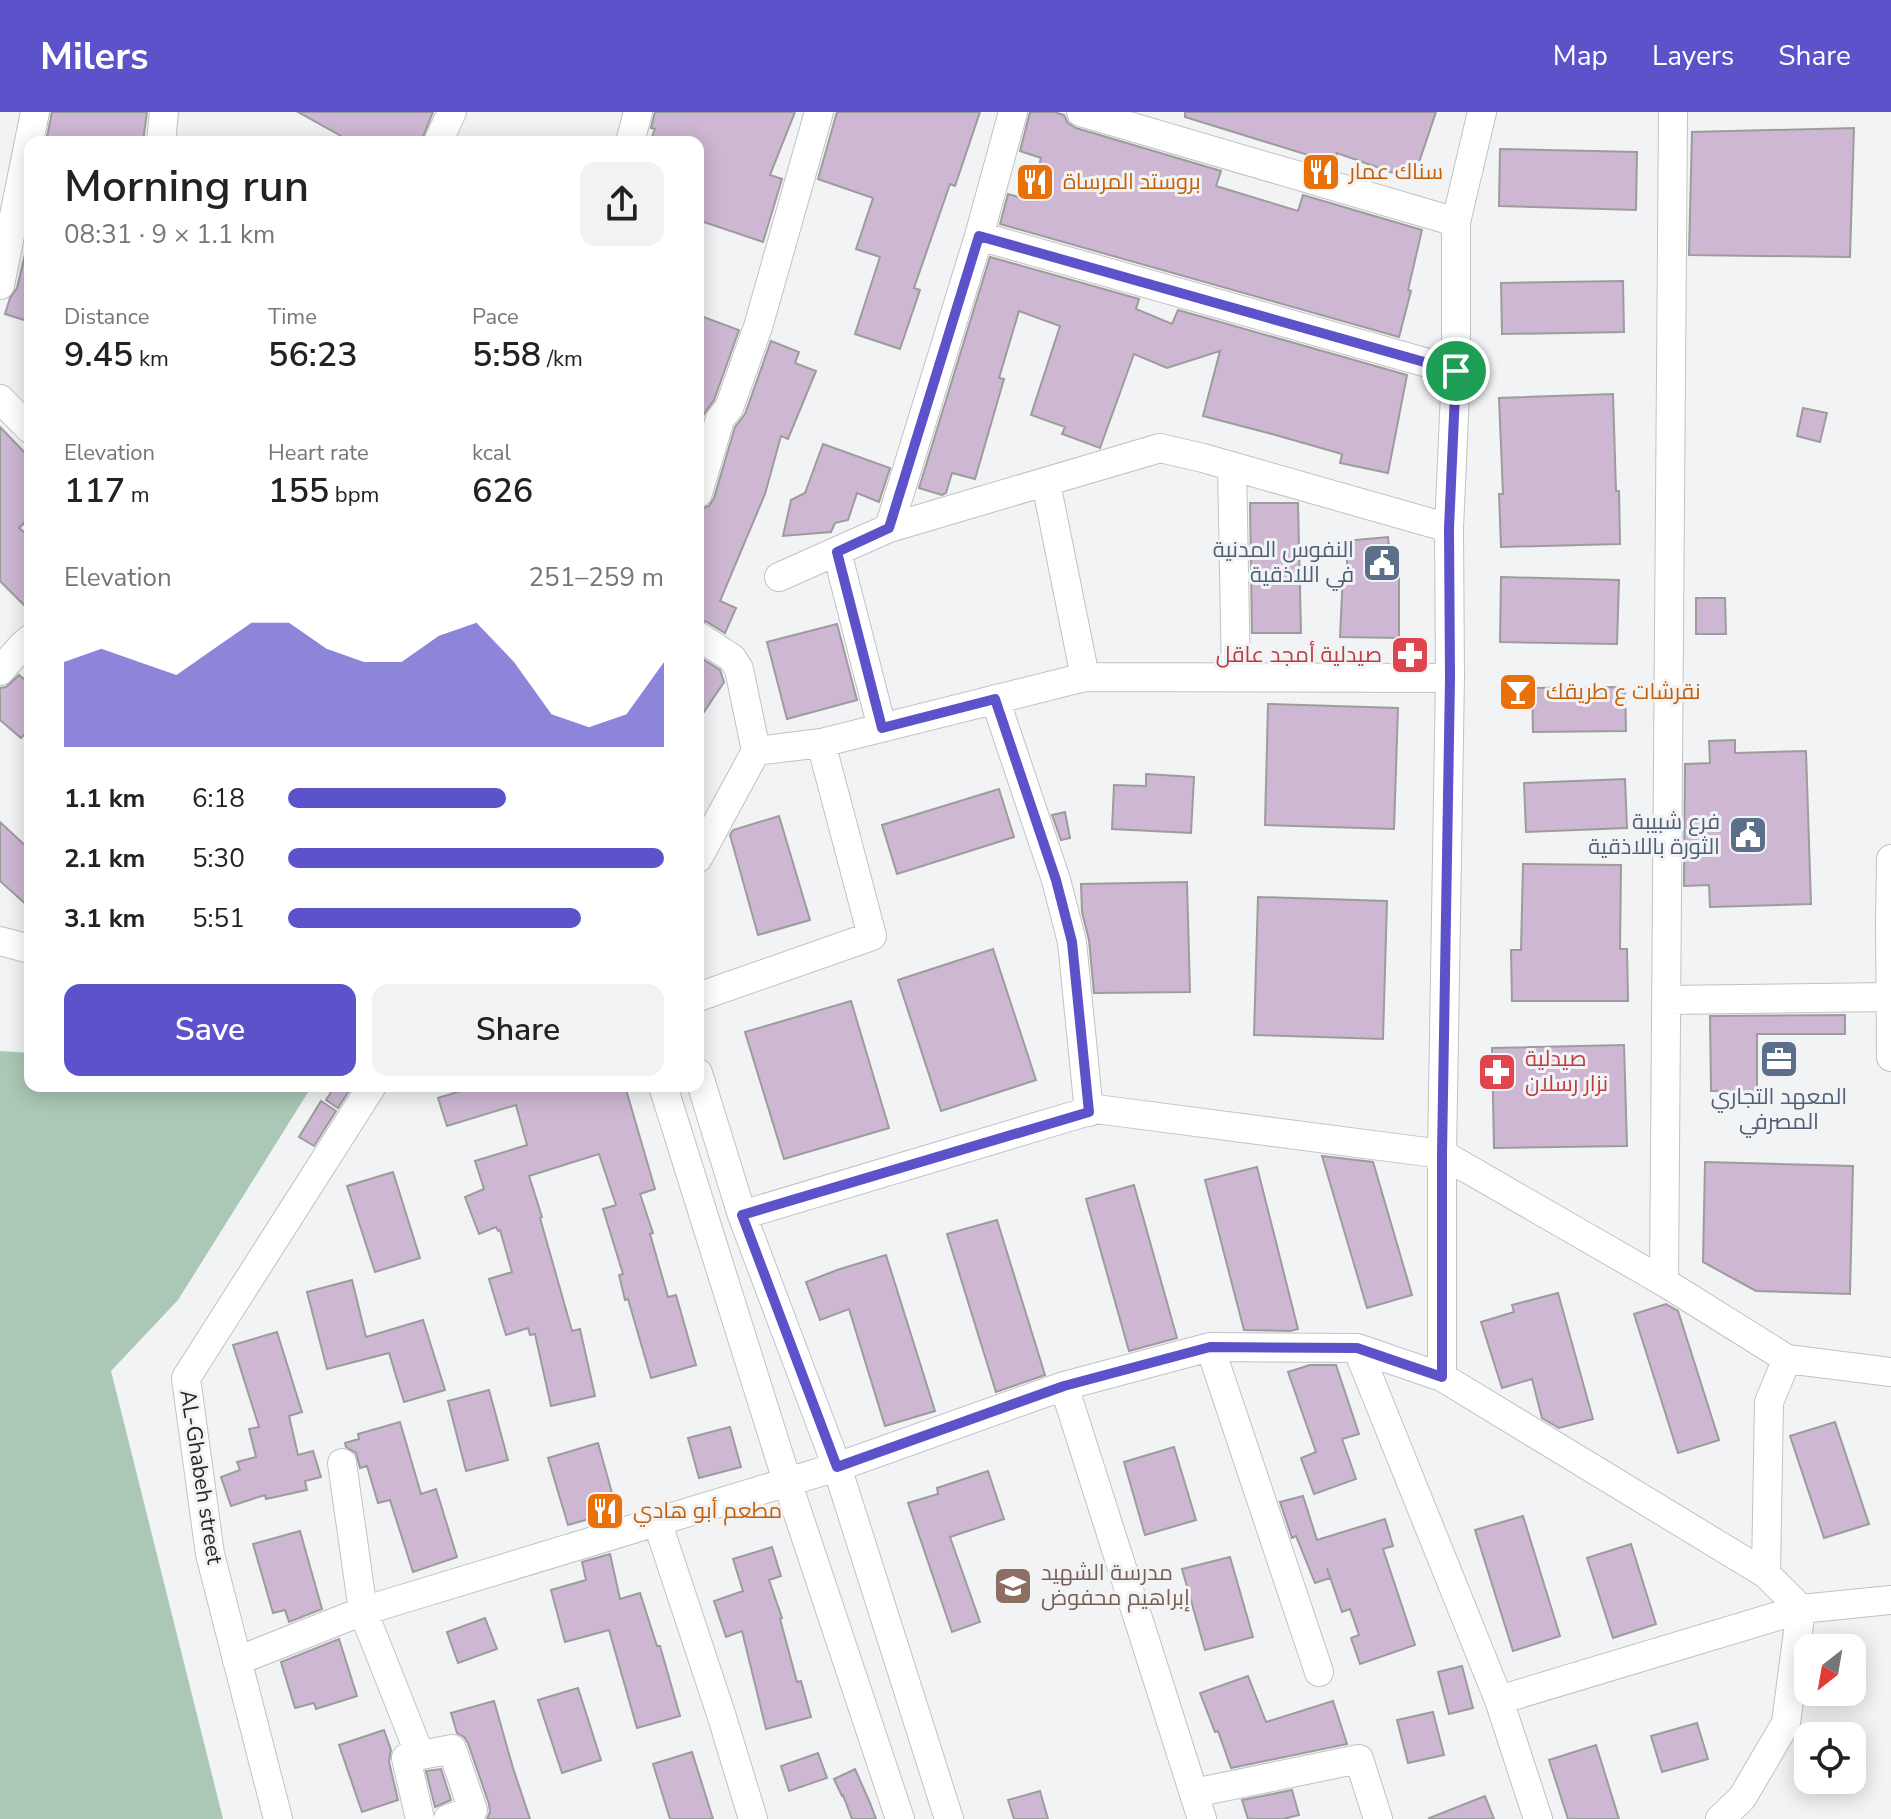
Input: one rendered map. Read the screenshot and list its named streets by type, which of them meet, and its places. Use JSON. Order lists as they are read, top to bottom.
{
  "streets": {
    "street": ["AL-Ghabeh street"]
  },
  "places": {
    "restaurant": ["سناك عمار", "بروستد المرساة", "مطعم أبو هادي"],
    "public building": ["النفوس المدنية في اللاذقية", "فرع شبيبة الثورة باللاذقية"],
    "pharmacy": ["صيدلية أمجد عاقل", "صيدلية نزار رسلان"],
    "bar": ["نقرشات ع طريقك"],
    "office": ["المعهد التجاري المصرفي"],
    "school or university": ["مدرسة الشهيد إبراهيم محفوض"]
  },
  "north": "bottom left",
  "page": {
    "header": "Milers",
    "nav": ["Map", "Layers", "Share"],
    "heading": ["Morning run", "08:31 · 9 × 1.1 km"],
    "stats": [
      ["Distance", "9.45 km"],
      ["Time", "56:23"],
      ["Pace", "5:58 /km"],
      ["Elevation", "117 m"],
      ["Heart rate", "155 bpm"],
      ["kcal", "626"]
    ],
    "chart": ["Elevation", "251–259 m"],
    "list": [
      {
        "name": "1.1 km",
        "note": "6:18"
      },
      {
        "name": "2.1 km",
        "note": "5:30"
      },
      {
        "name": "3.1 km",
        "note": "5:51"
      }
    ],
    "buttons": ["Save", "Share"]
  }
}
